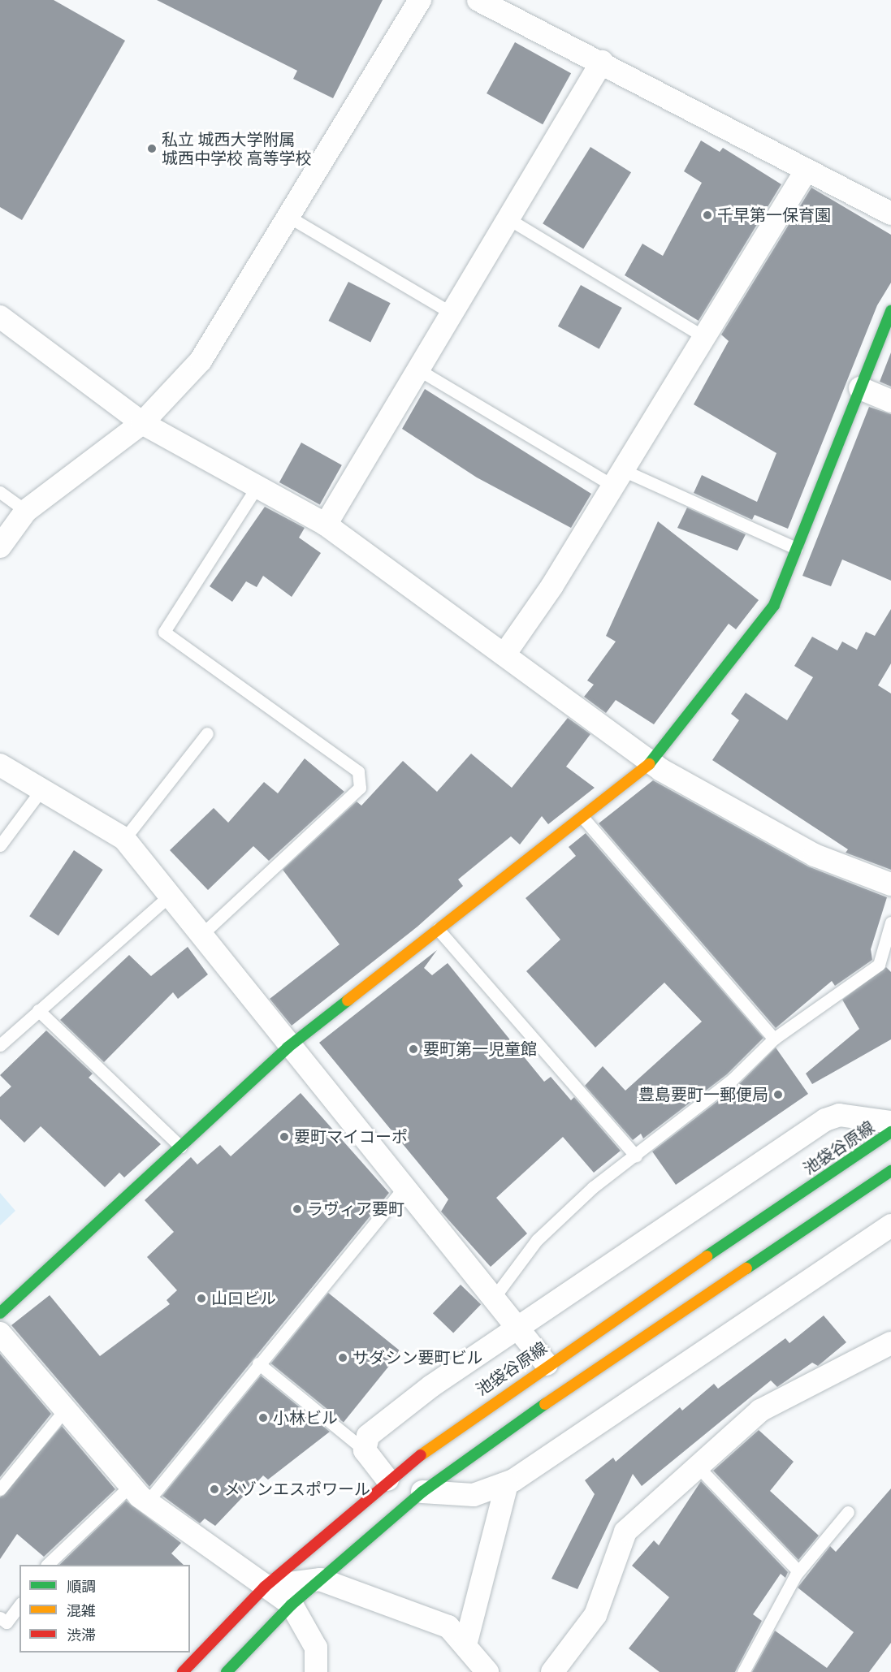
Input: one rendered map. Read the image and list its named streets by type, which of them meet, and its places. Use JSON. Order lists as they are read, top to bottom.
{
  "streets": {
    "main road": ["池袋谷原線"]
  },
  "places": [
    "私立 城西大学附属 城西中学校 高等学校",
    "千早第一保育園",
    "要町第一児童館",
    "豊島要町一郵便局",
    "要町マイコーポ",
    "ラヴィア要町",
    "山口ビル",
    "サダシン要町ビル",
    "小林ビル",
    "メゾンエスポワール"
  ],
  "legend": ["順調", "混雑", "渋滞"]
}
